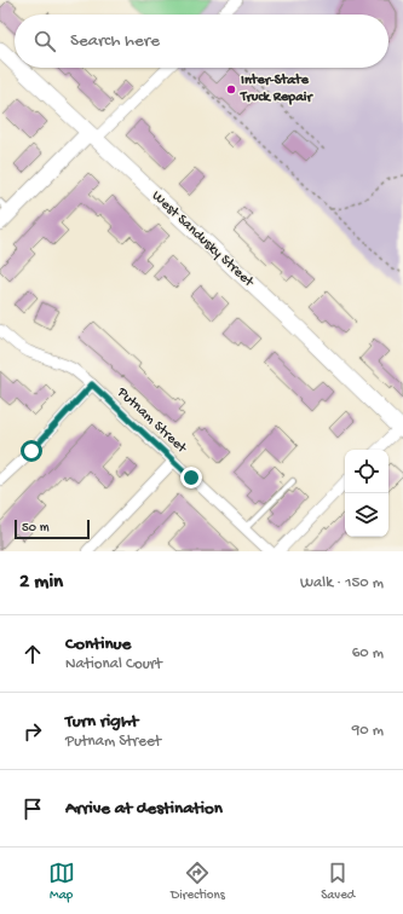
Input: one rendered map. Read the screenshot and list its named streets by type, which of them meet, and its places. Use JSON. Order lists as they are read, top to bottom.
{
  "streets": {
    "street": ["West Sandusky Street", "Putnam Street"]
  },
  "places": ["Inter-State Truck Repair"],
  "scale_bar": "50 m",
  "page": {
    "search": "Search here",
    "scale": "50 m",
    "heading": ["2 min", "Walk · 150 m"],
    "list": [
      ["Continue", "National Court", "60 m"],
      ["Turn right", "Putnam Street", "90 m"],
      "Arrive at destination"
    ],
    "nav": ["Map", "Directions", "Saved"]
  }
}
